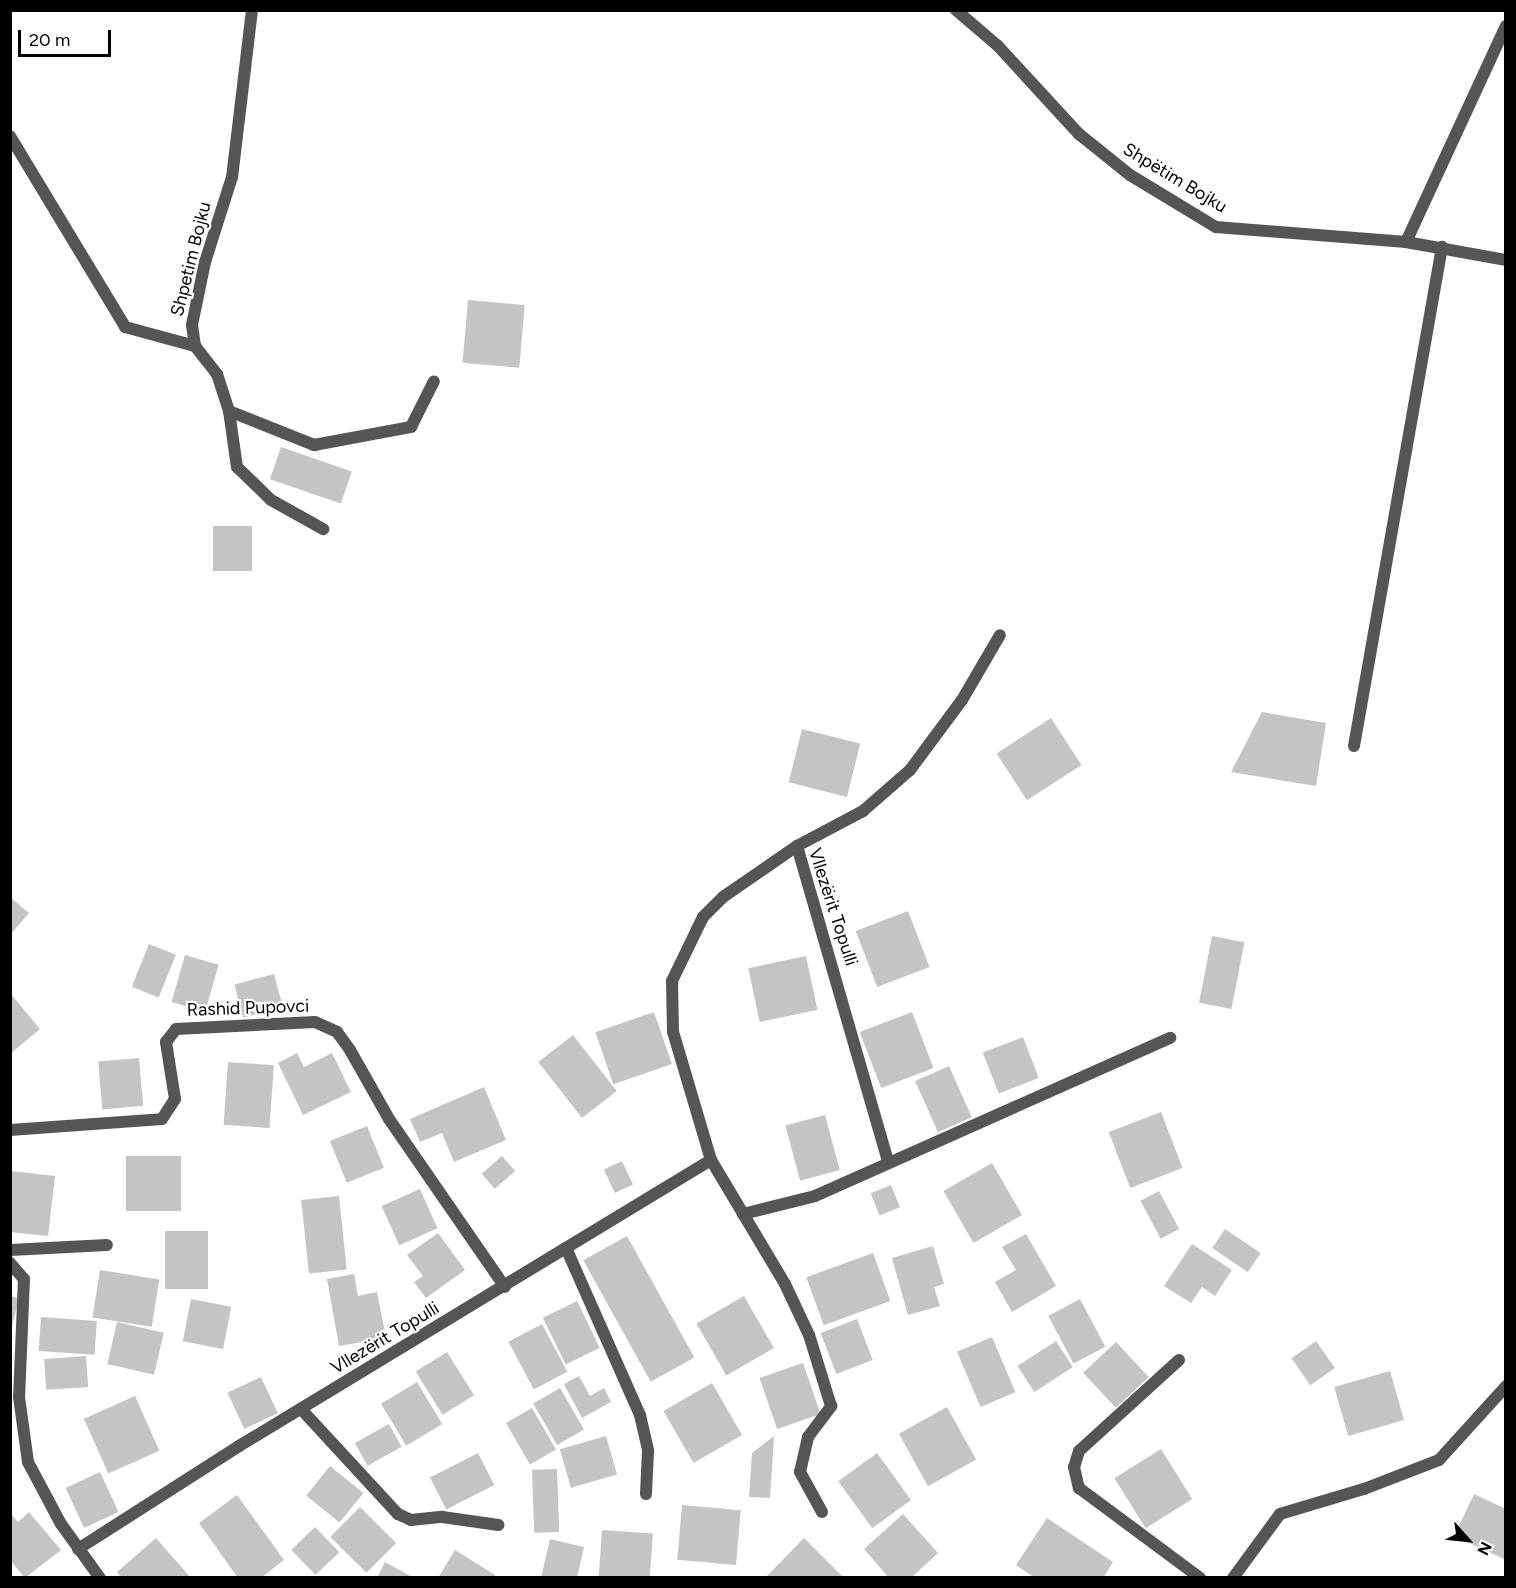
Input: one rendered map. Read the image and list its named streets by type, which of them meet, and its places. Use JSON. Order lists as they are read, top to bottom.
{
  "streets": {
    "street": [
      "Shpëtim Bojku",
      "Shpetim Bojku",
      "Vllezërit Topulli",
      "Rashid Pupovci"
    ]
  },
  "crossings": [
    ["Vllezërit Topulli", "Rashid Pupovci"]
  ],
  "scale_bar": "20 m",
  "north": "bottom right"
}
